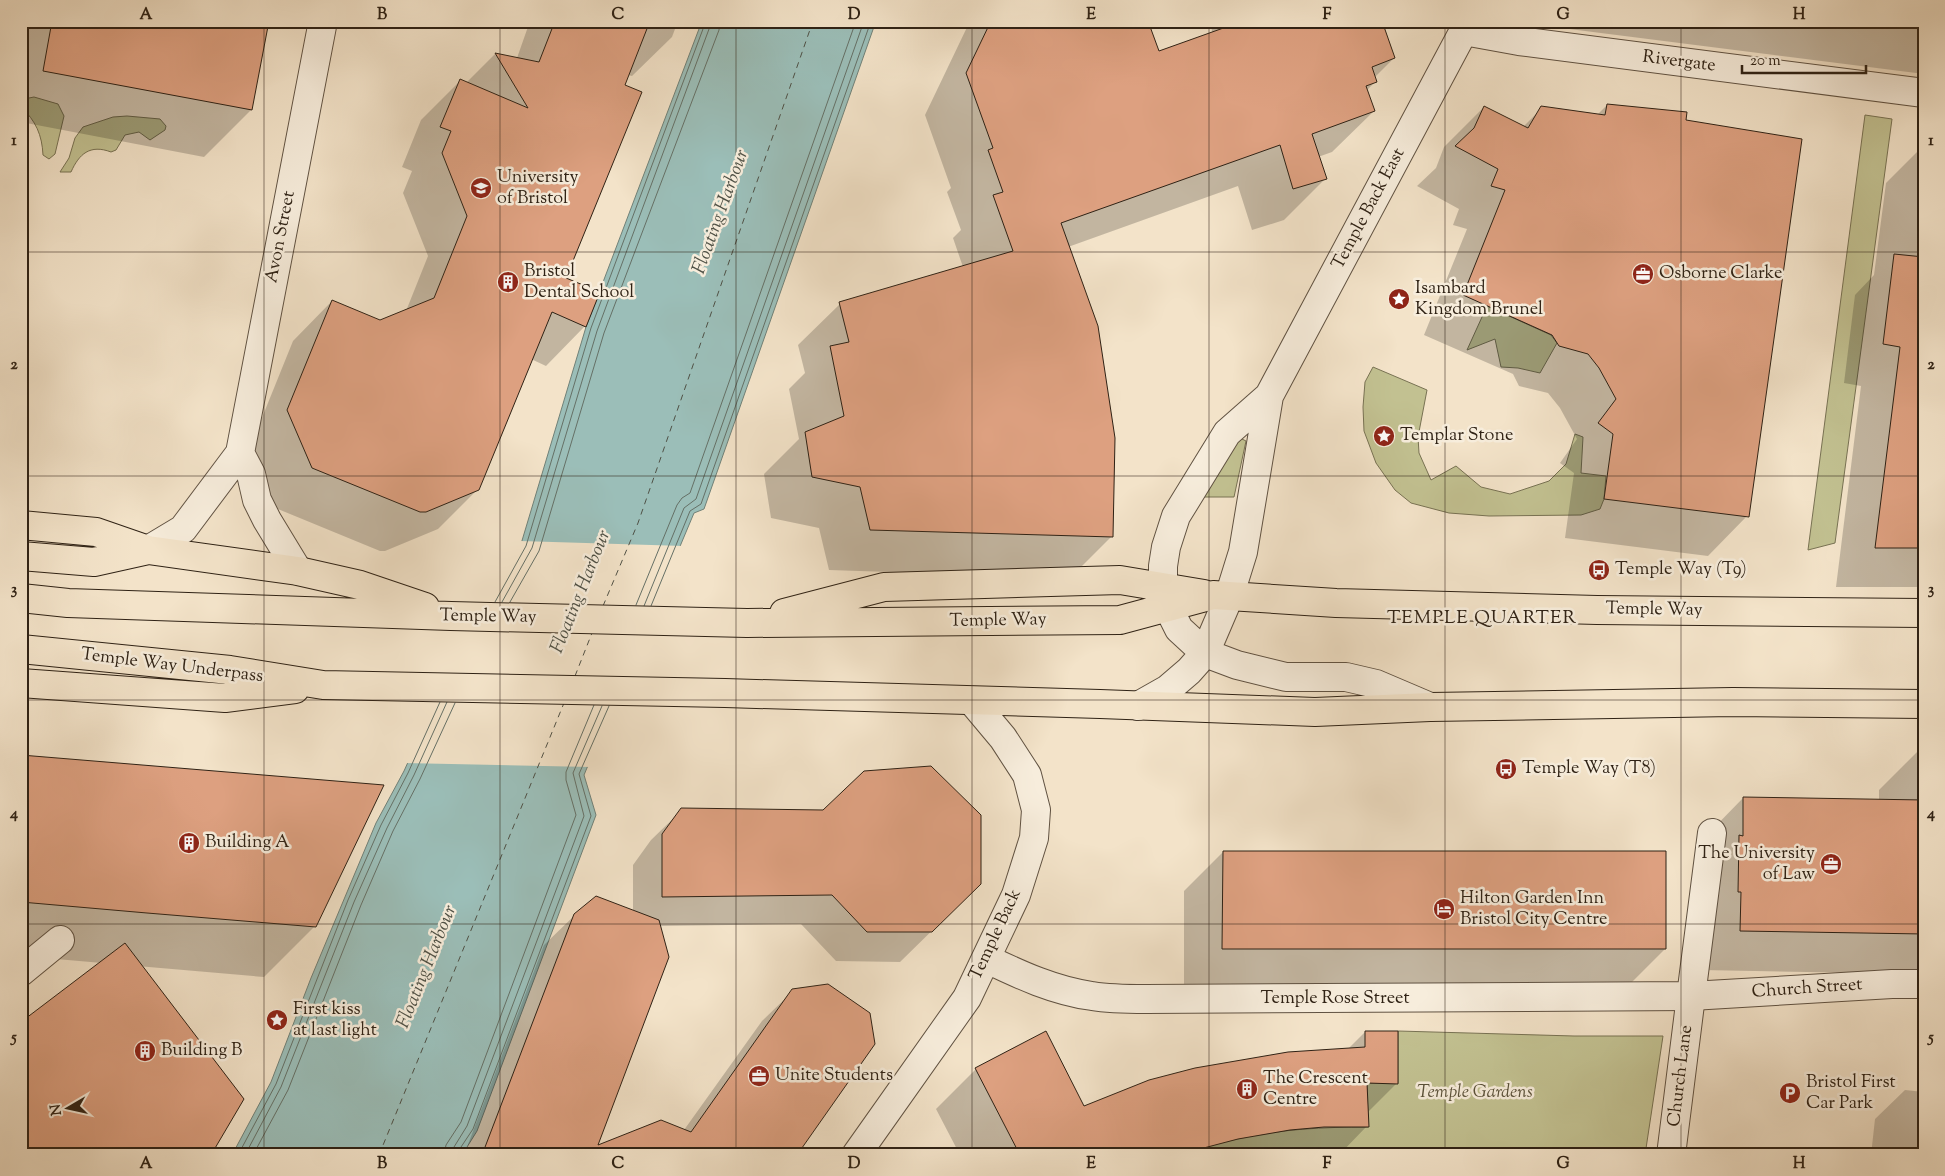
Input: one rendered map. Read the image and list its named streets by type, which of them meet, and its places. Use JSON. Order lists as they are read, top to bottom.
{
  "streets": {
    "highway": ["Temple Way", "Temple Way Underpass"],
    "street": [
      "Rivergate",
      "Temple Back East",
      "Avon Street",
      "Temple Back",
      "Church Street",
      "Temple Rose Street",
      "Church Lane"
    ]
  },
  "crossings": [
    ["Rivergate", "Temple Back East"],
    ["Temple Back East", "Temple Way"],
    ["Temple Back", "Temple Rose Street"],
    ["Church Street", "Temple Rose Street"],
    ["Church Street", "Church Lane"],
    ["Temple Rose Street", "Church Lane"]
  ],
  "districts": ["TEMPLE QUARTER"],
  "water": ["Floating Harbour"],
  "parks": ["Temple Gardens"],
  "places": {
    "school or university": ["University of Bristol"],
    "office": ["Osborne Clarke", "The University of Law", "Unite Students"],
    "building": [
      "Bristol Dental School",
      "Building A",
      "Building B",
      "The Crescent Centre"
    ],
    "place": ["Isambard Kingdom Brunel", "Templar Stone", "First kiss at last light"],
    "bus stop": ["Temple Way (T9)", "Temple Way (T8)"],
    "hotel": ["Hilton Garden Inn Bristol City Centre"],
    "parking": ["Bristol First Car Park"]
  },
  "scale_bar": "20 m",
  "north": "left",
  "grid": {
    "columns": [
      "A",
      "B",
      "C",
      "D",
      "E",
      "F",
      "G",
      "H"
    ],
    "rows": [
      "1",
      "2",
      "3",
      "4",
      "5"
    ]
  }
}
